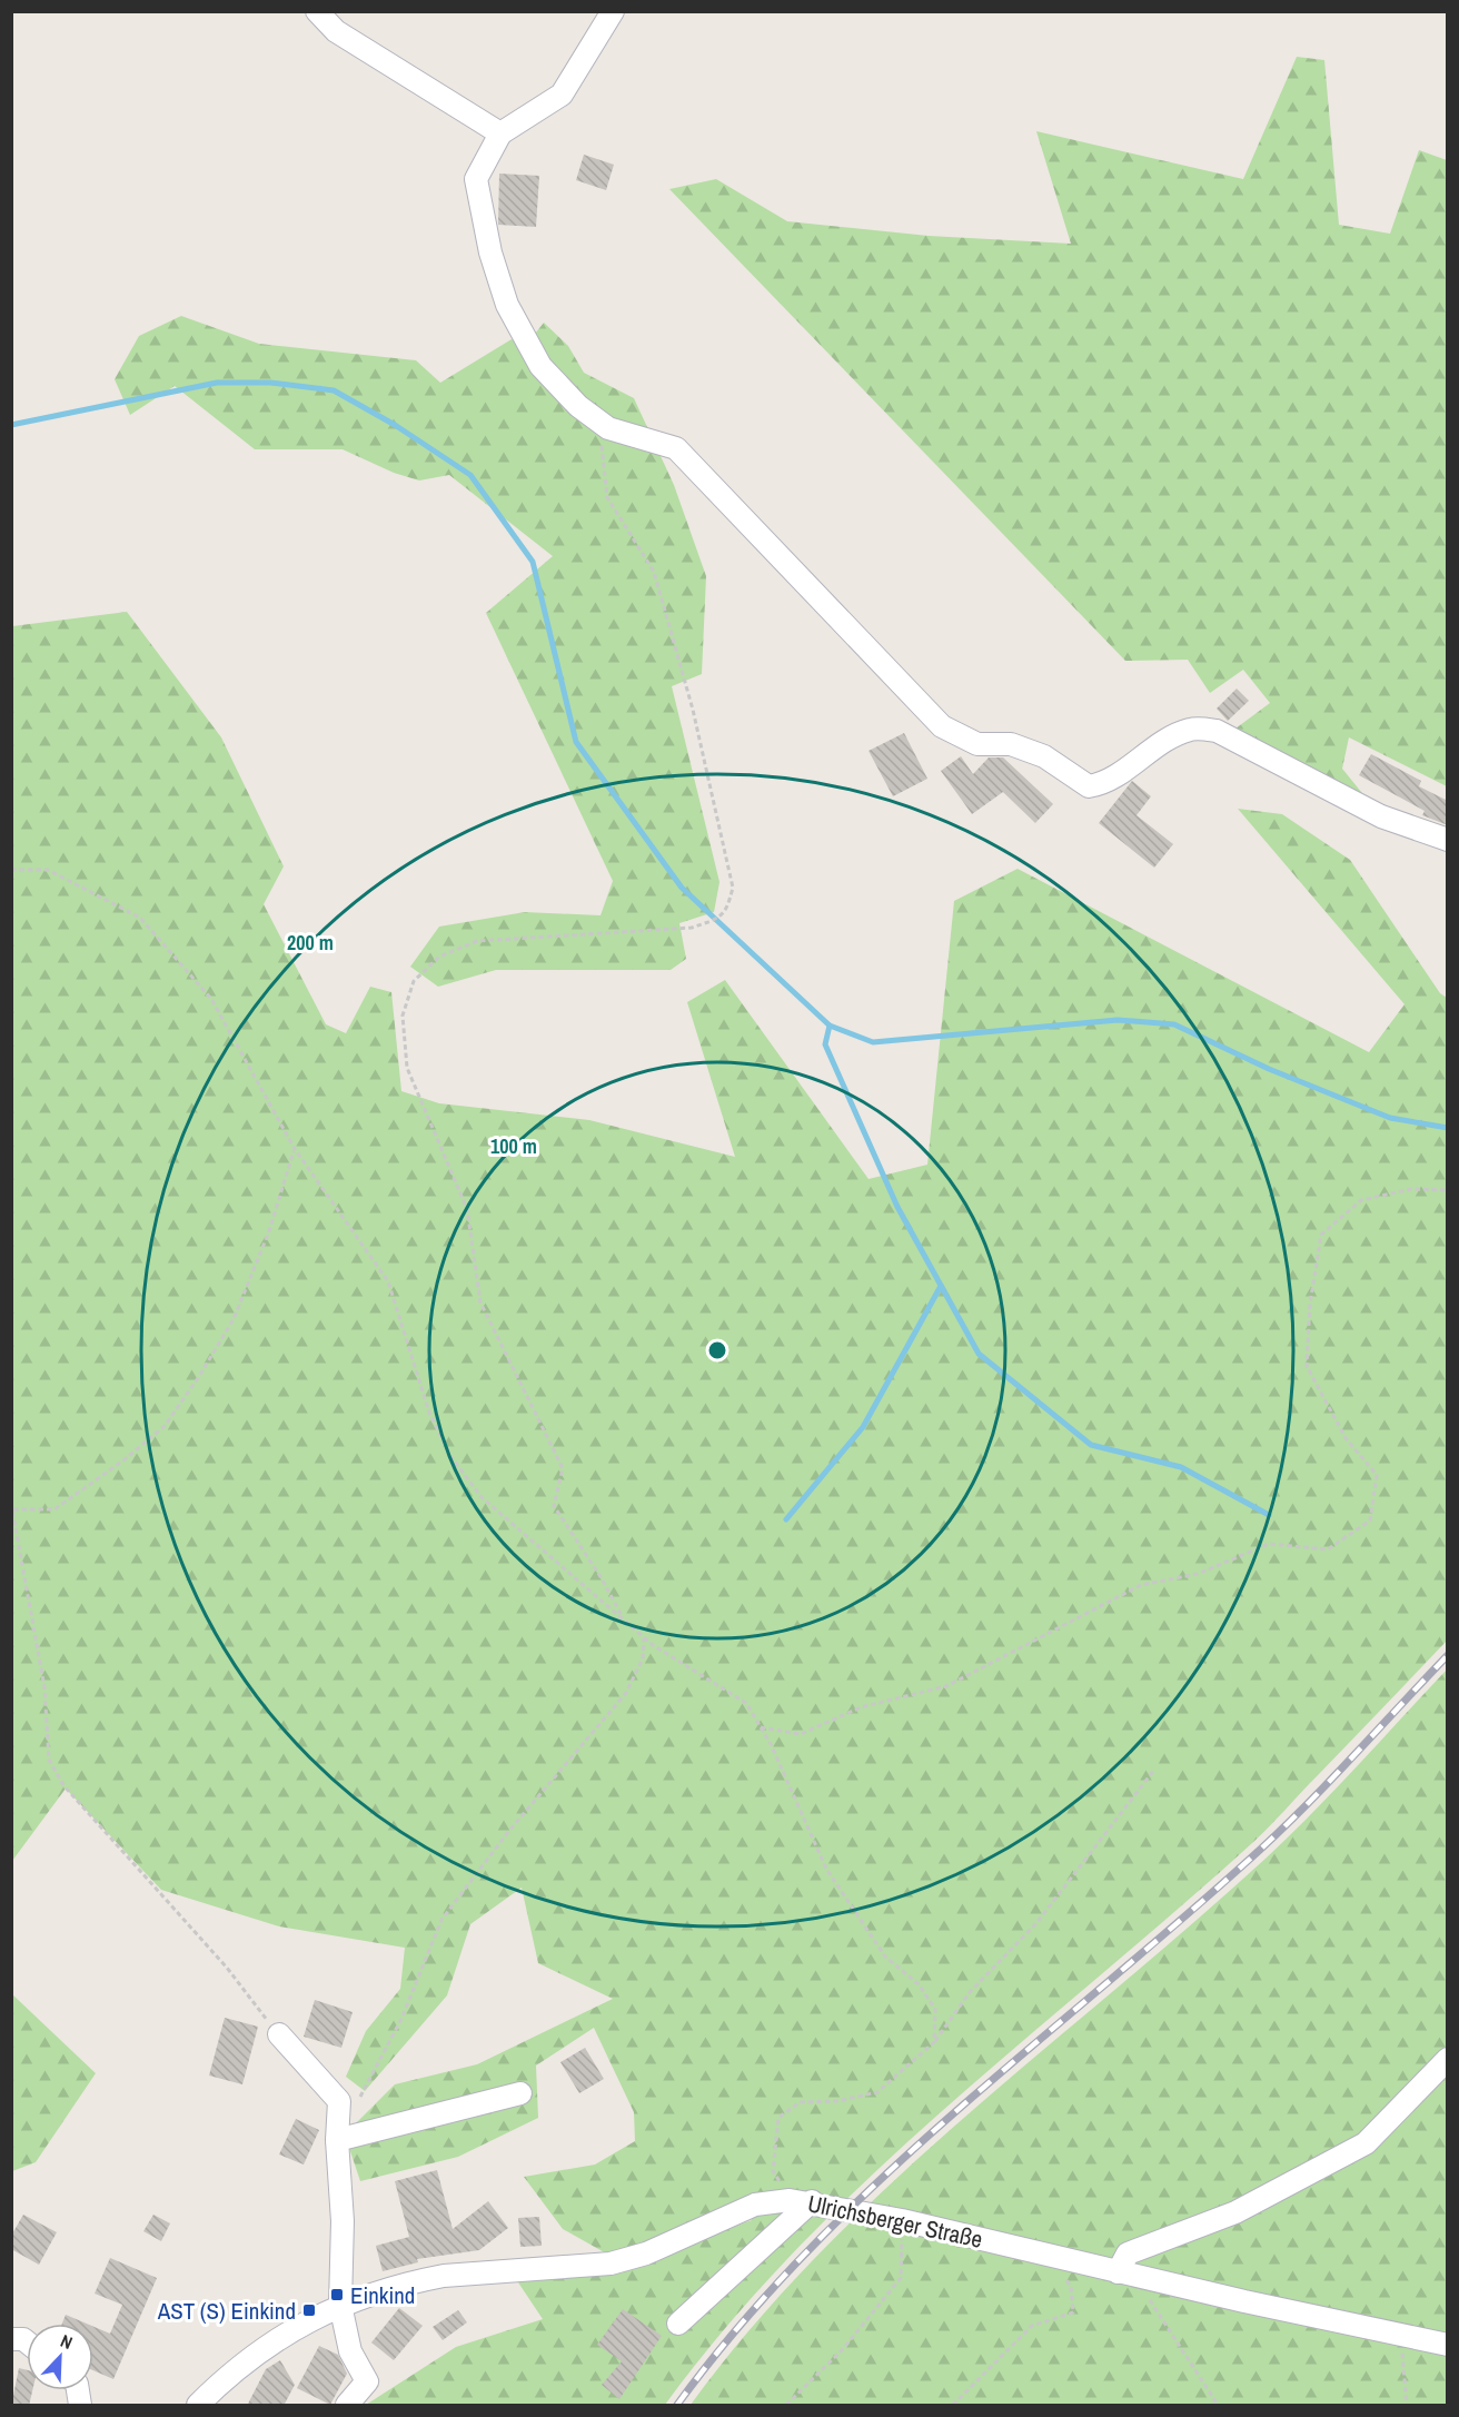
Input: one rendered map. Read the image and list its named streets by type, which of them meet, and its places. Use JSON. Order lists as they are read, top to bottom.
{
  "streets": {
    "street": ["Ulrichsberger Straße"]
  },
  "places": {
    "transit": ["Einkind", "AST (S) Einkind"]
  },
  "north": "top right",
  "rings": ["200 m", "100 m"]
}
